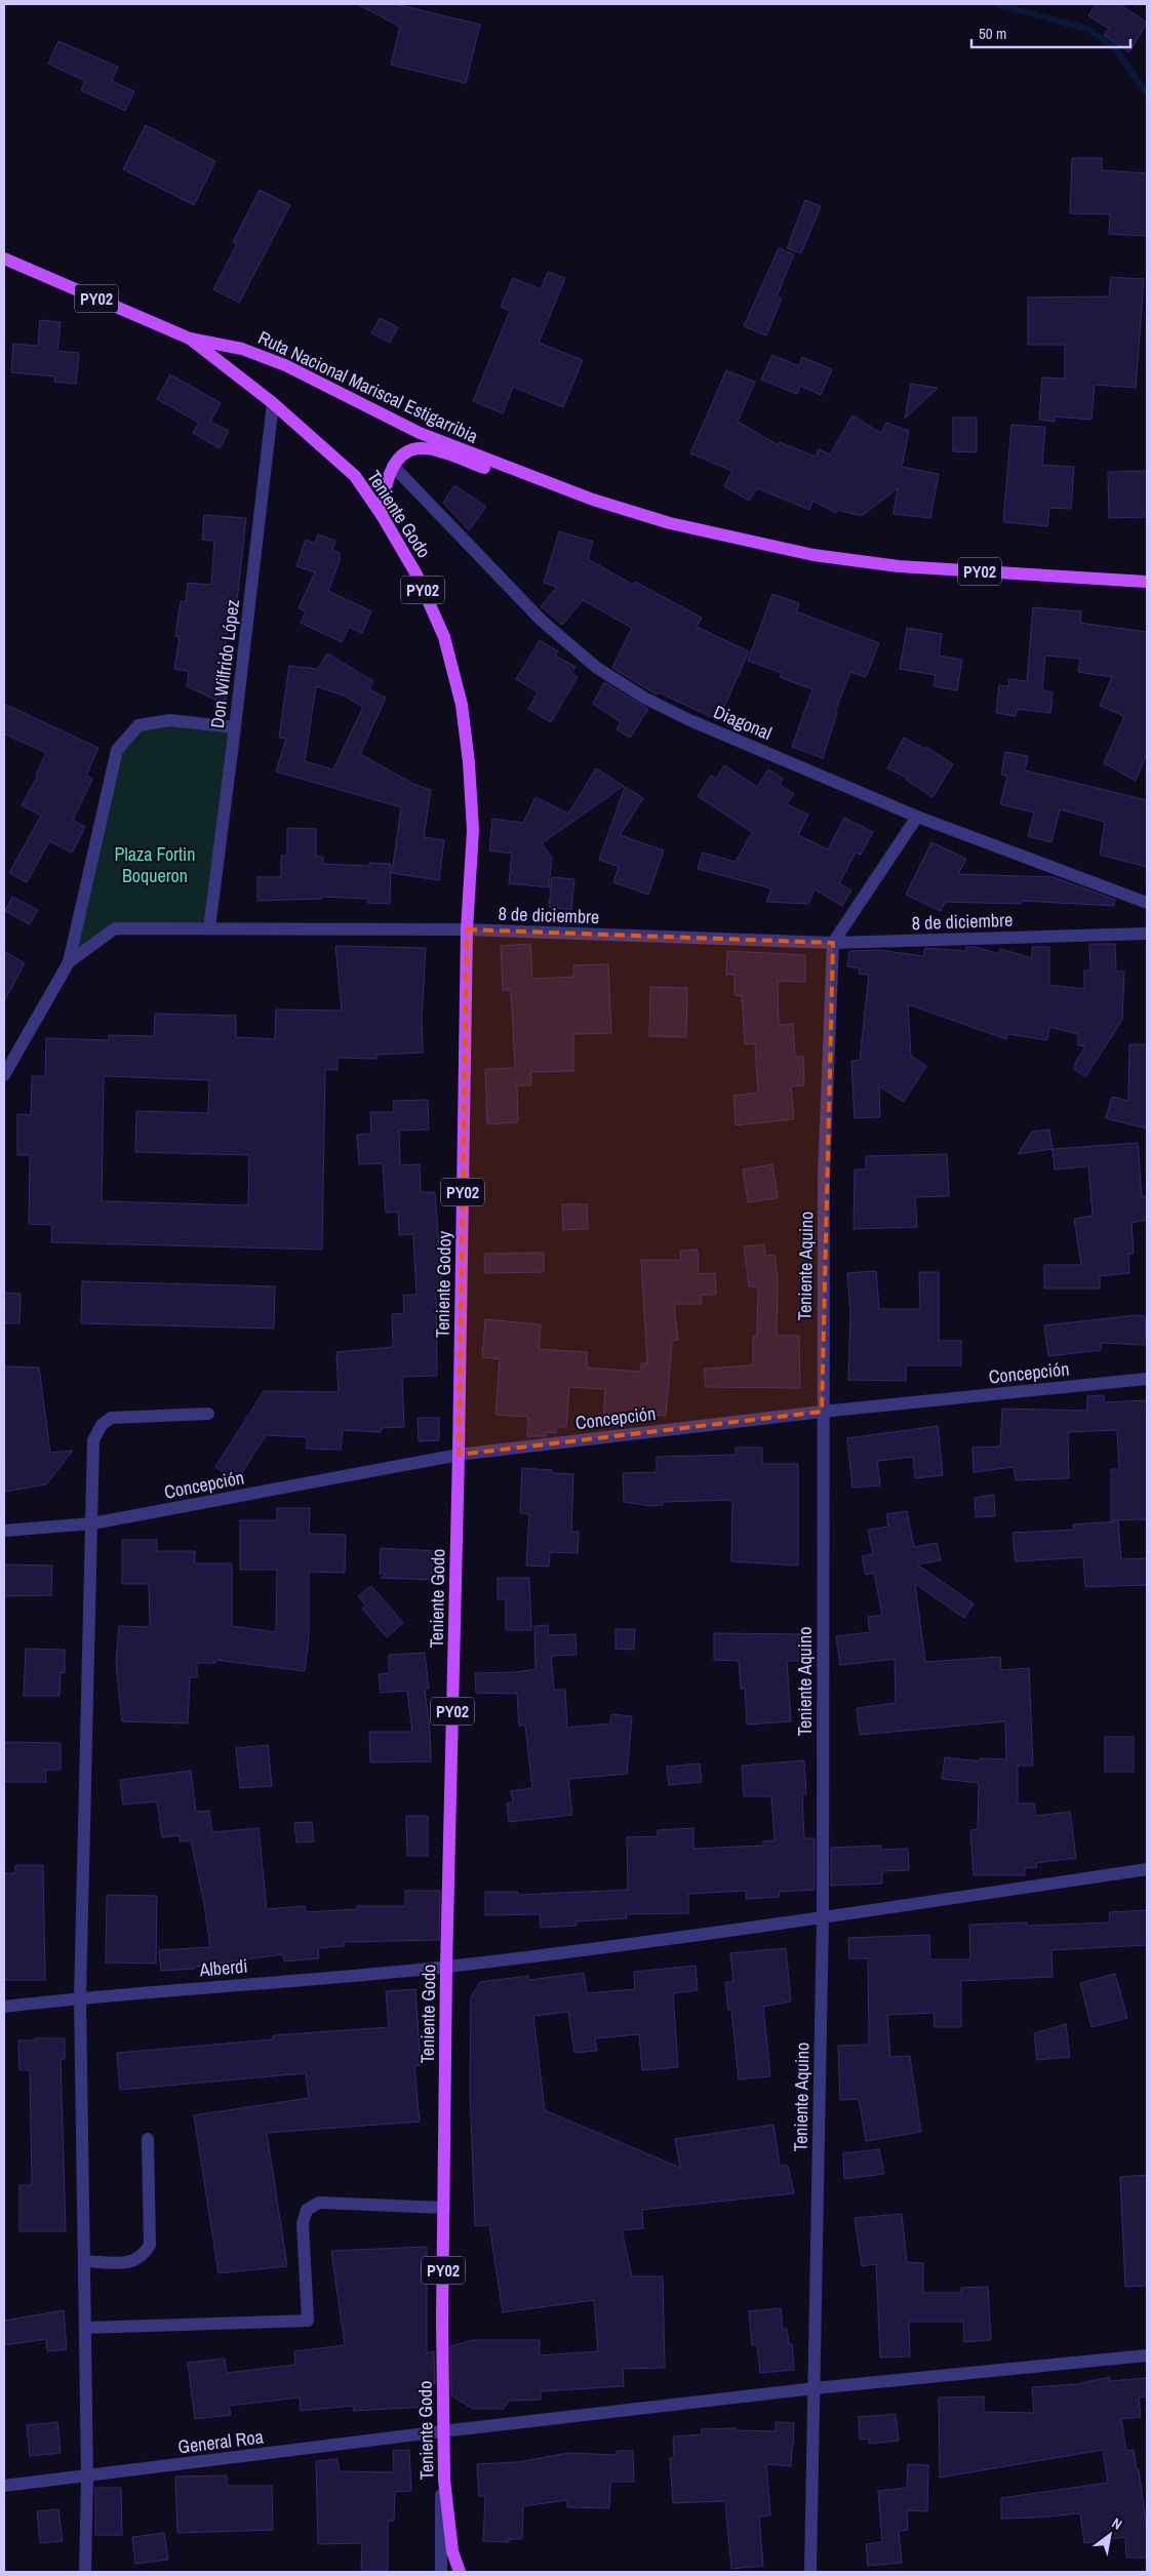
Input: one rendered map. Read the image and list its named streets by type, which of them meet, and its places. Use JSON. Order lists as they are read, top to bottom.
{
  "streets": {
    "main road": [
      "PY02",
      "Ruta Nacional Mariscal Estigarribia",
      "Teniente Godo",
      "Teniente Godoy"
    ],
    "street": [
      "Don Wilfrido López",
      "Diagonal",
      "8 de diciembre",
      "Teniente Aquino",
      "Concepción",
      "Alberdi",
      "General Roa"
    ]
  },
  "crossings": [
    ["Ruta Nacional Mariscal Estigarribia", "Teniente Godo"],
    ["Teniente Godo", "Don Wilfrido López"],
    ["Teniente Godo", "8 de diciembre"],
    ["Teniente Godo", "Teniente Godoy"],
    ["Teniente Godo", "Concepción"],
    ["Teniente Godo", "Alberdi"],
    ["Teniente Godo", "General Roa"],
    ["Don Wilfrido López", "8 de diciembre"],
    ["8 de diciembre", "Teniente Aquino"],
    ["8 de diciembre", "Teniente Godoy"],
    ["Teniente Aquino", "Concepción"],
    ["Teniente Aquino", "Alberdi"],
    ["Teniente Aquino", "General Roa"],
    ["Teniente Godoy", "Concepción"]
  ],
  "parks": ["Plaza Fortin Boqueron"],
  "scale_bar": "50 m",
  "north": "top right"
}
